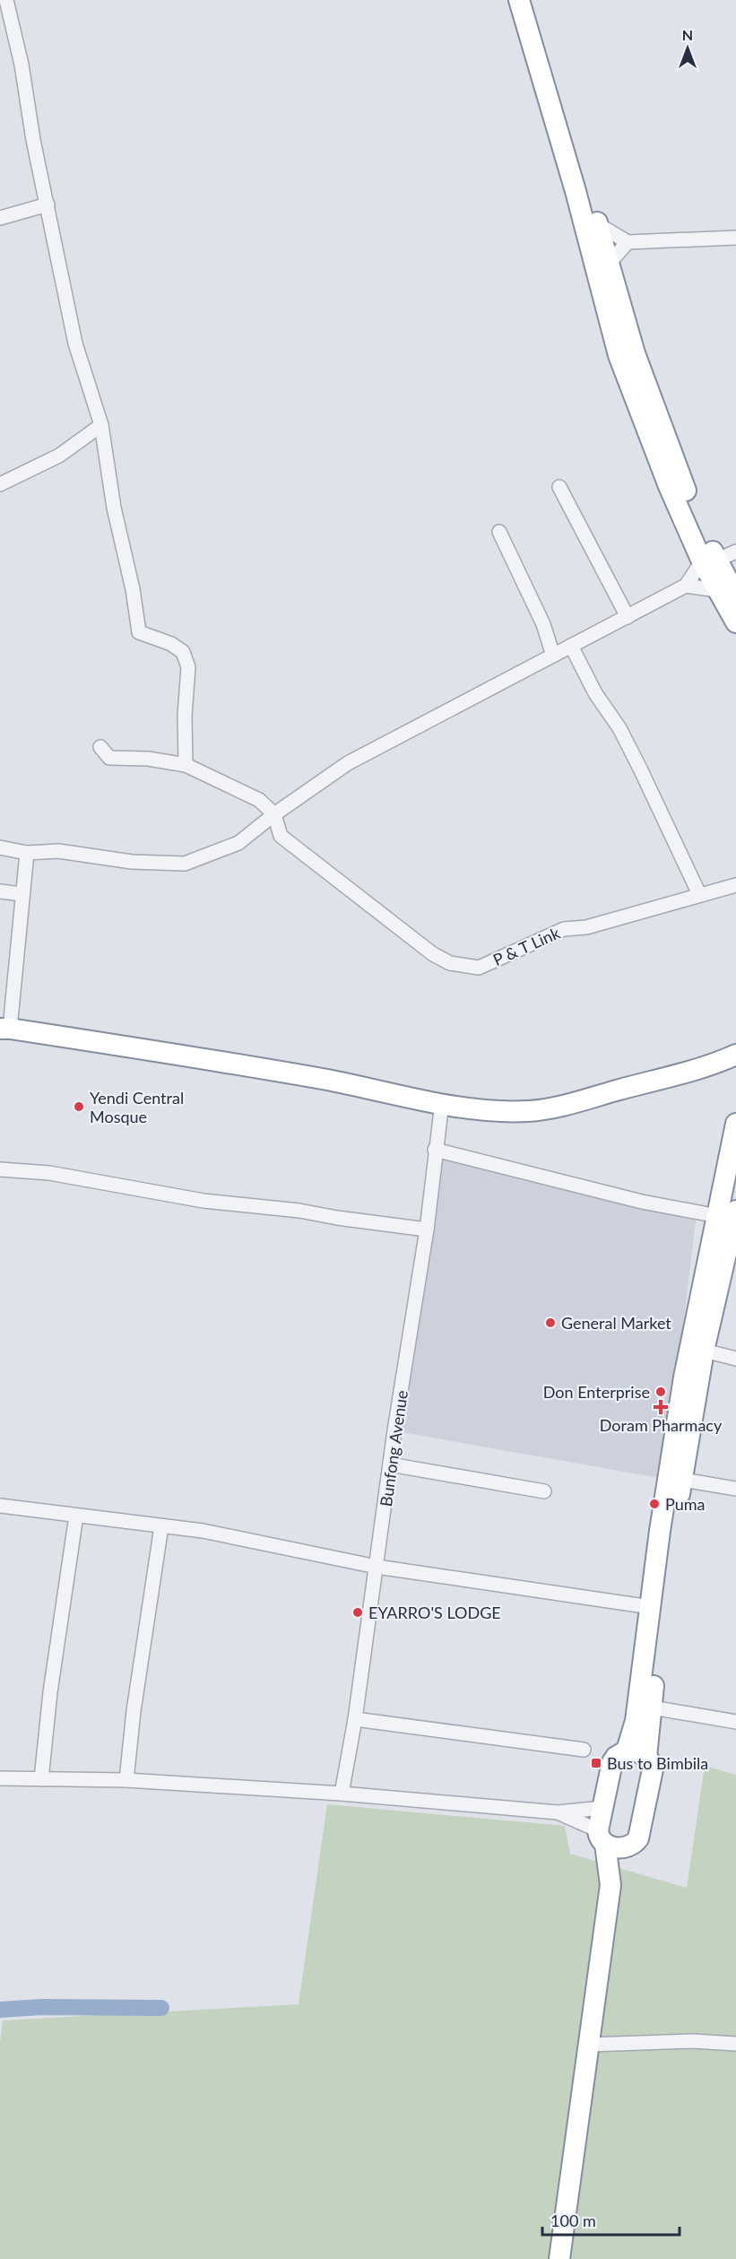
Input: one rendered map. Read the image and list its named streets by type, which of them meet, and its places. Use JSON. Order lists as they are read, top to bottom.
{
  "streets": {
    "street": ["P & T Link", "Bunfong Avenue"]
  },
  "places": {
    "other": [
      "Yendi Central Mosque",
      "General Market",
      "Don Enterprise",
      "Puma",
      "EYARRO'S LODGE"
    ],
    "health": ["Doram Pharmacy"],
    "transit": ["Bus to Bimbila"]
  },
  "scale_bar": "100 m",
  "north": "top"
}
